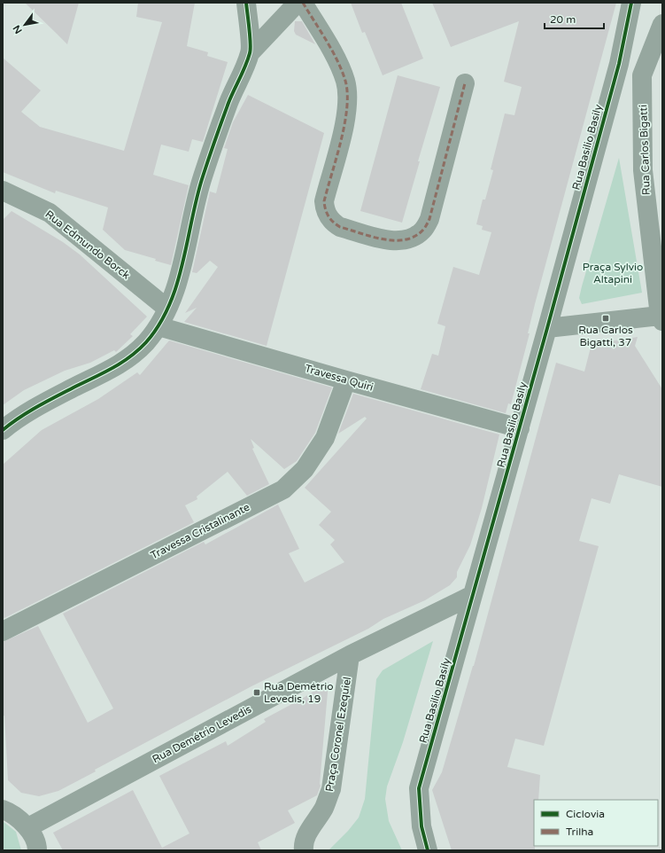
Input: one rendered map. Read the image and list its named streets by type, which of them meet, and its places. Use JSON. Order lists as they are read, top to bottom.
{
  "streets": {
    "street": [
      "Rua Basilio Basily",
      "Rua Carlos Bigatti",
      "Rua Edmundo Borck",
      "Travessa Quiri",
      "Travessa Cristalinante",
      "Rua Demétrio Levedis",
      "Praça Coronel Ezequiel"
    ]
  },
  "crossings": [
    ["Rua Basilio Basily", "Travessa Quiri"],
    ["Rua Basilio Basily", "Rua Demétrio Levedis"],
    ["Travessa Quiri", "Travessa Cristalinante"],
    ["Rua Demétrio Levedis", "Praça Coronel Ezequiel"]
  ],
  "parks": ["Praça Sylvio Altapini"],
  "places": {
    "transit": ["Rua Carlos Bigatti, 37", "Rua Demétrio Levedis, 19"]
  },
  "legend": ["Ciclovia", "Trilha"],
  "scale_bar": "20 m",
  "north": "bottom left"
}
